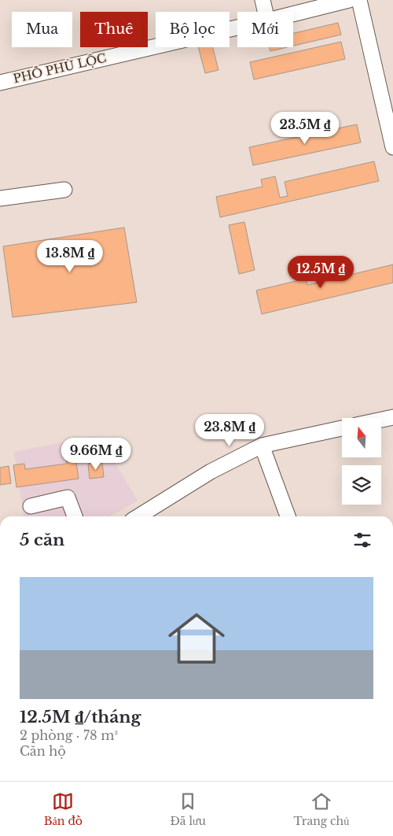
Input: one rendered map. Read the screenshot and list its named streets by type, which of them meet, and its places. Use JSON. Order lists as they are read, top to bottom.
{
  "streets": {
    "street": ["PHỐ PHÙ LỘC"]
  },
  "north": "top",
  "page": {
    "chip": [
      "Mua",
      "Thuê",
      "Bộ lọc",
      "Mới"
    ],
    "price": [
      "23.5M ₫",
      "13.8M ₫",
      "12.5M ₫",
      "23.8M ₫",
      "9.66M ₫"
    ],
    "heading": "5 căn",
    "list": [
      {
        "name": "12.5M ₫/tháng",
        "note": "2 phòng · 78 m² · Căn hộ"
      }
    ],
    "tabs": ["Bản đồ", "Đã lưu", "Trang chủ"]
  }
}
